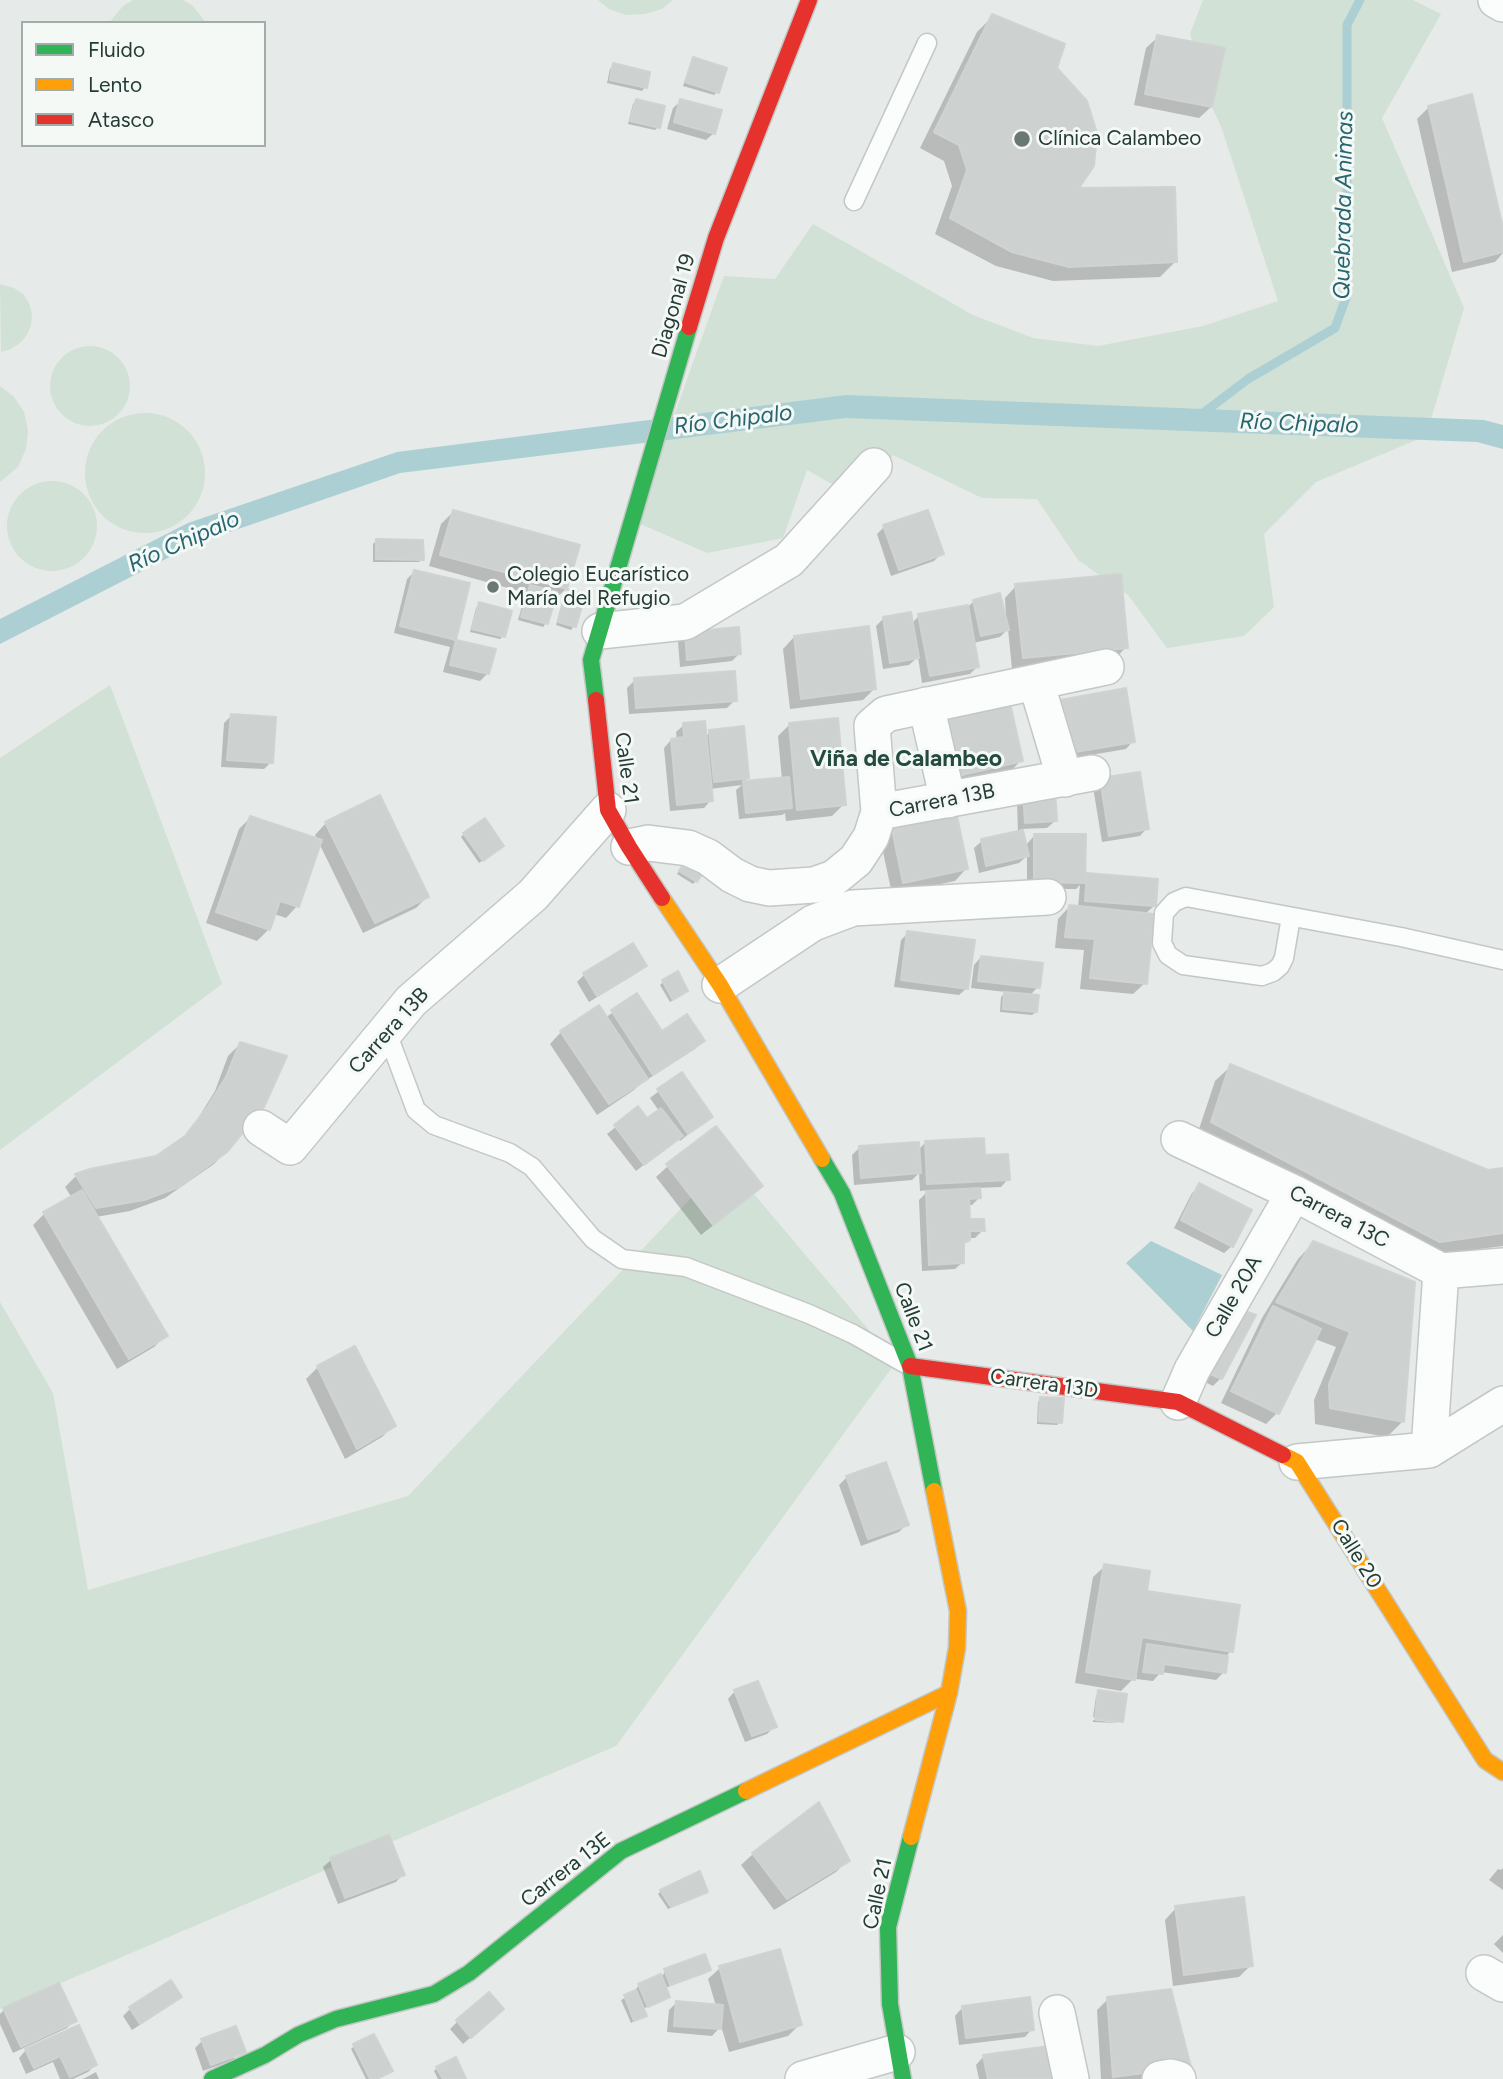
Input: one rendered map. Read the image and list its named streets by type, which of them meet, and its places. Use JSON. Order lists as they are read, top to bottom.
{
  "streets": {
    "street": [
      "Diagonal 19",
      "Calle 21",
      "Carrera 13B",
      "Carrera 13C",
      "Calle 20A",
      "Carrera 13D",
      "Calle 20",
      "Carrera 13E"
    ]
  },
  "crossings": [
    ["Diagonal 19", "Calle 21"],
    ["Calle 21", "Carrera 13B"],
    ["Calle 21", "Carrera 13D"],
    ["Calle 21", "Carrera 13E"],
    ["Carrera 13C", "Calle 20A"],
    ["Calle 20A", "Carrera 13D"]
  ],
  "districts": ["Viña de Calambeo"],
  "water": ["Quebrada Animas", "Río Chipalo"],
  "places": ["Clínica Calambeo", "Colegio Eucarístico María del Refugio"],
  "legend": ["Fluido", "Lento", "Atasco"]
}
